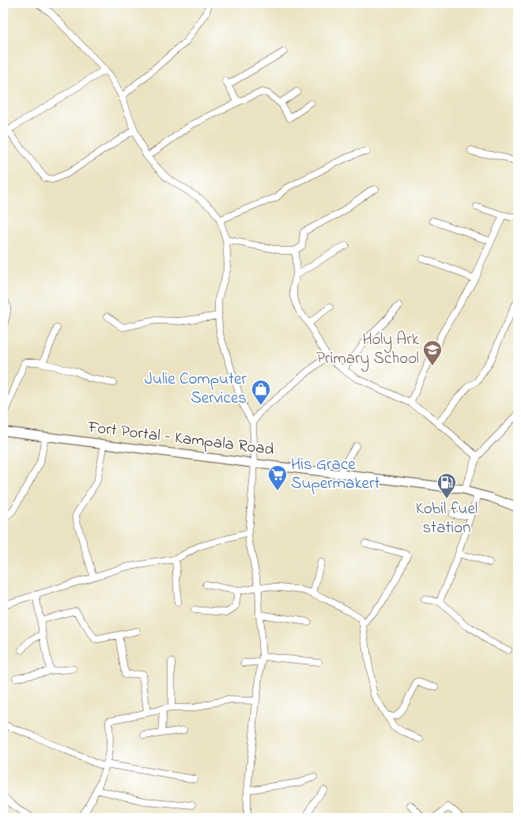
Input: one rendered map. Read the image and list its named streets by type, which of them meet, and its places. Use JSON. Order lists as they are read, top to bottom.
{
  "streets": {
    "main road": ["Fort Portal - Kampala Road"]
  },
  "places": {
    "school or university": ["Holy Ark Primary School"],
    "shop": ["Julie Computer Services"],
    "supermarket": ["His Grace Supermakert"],
    "fuel station": ["Kobil fuel station"]
  }
}
